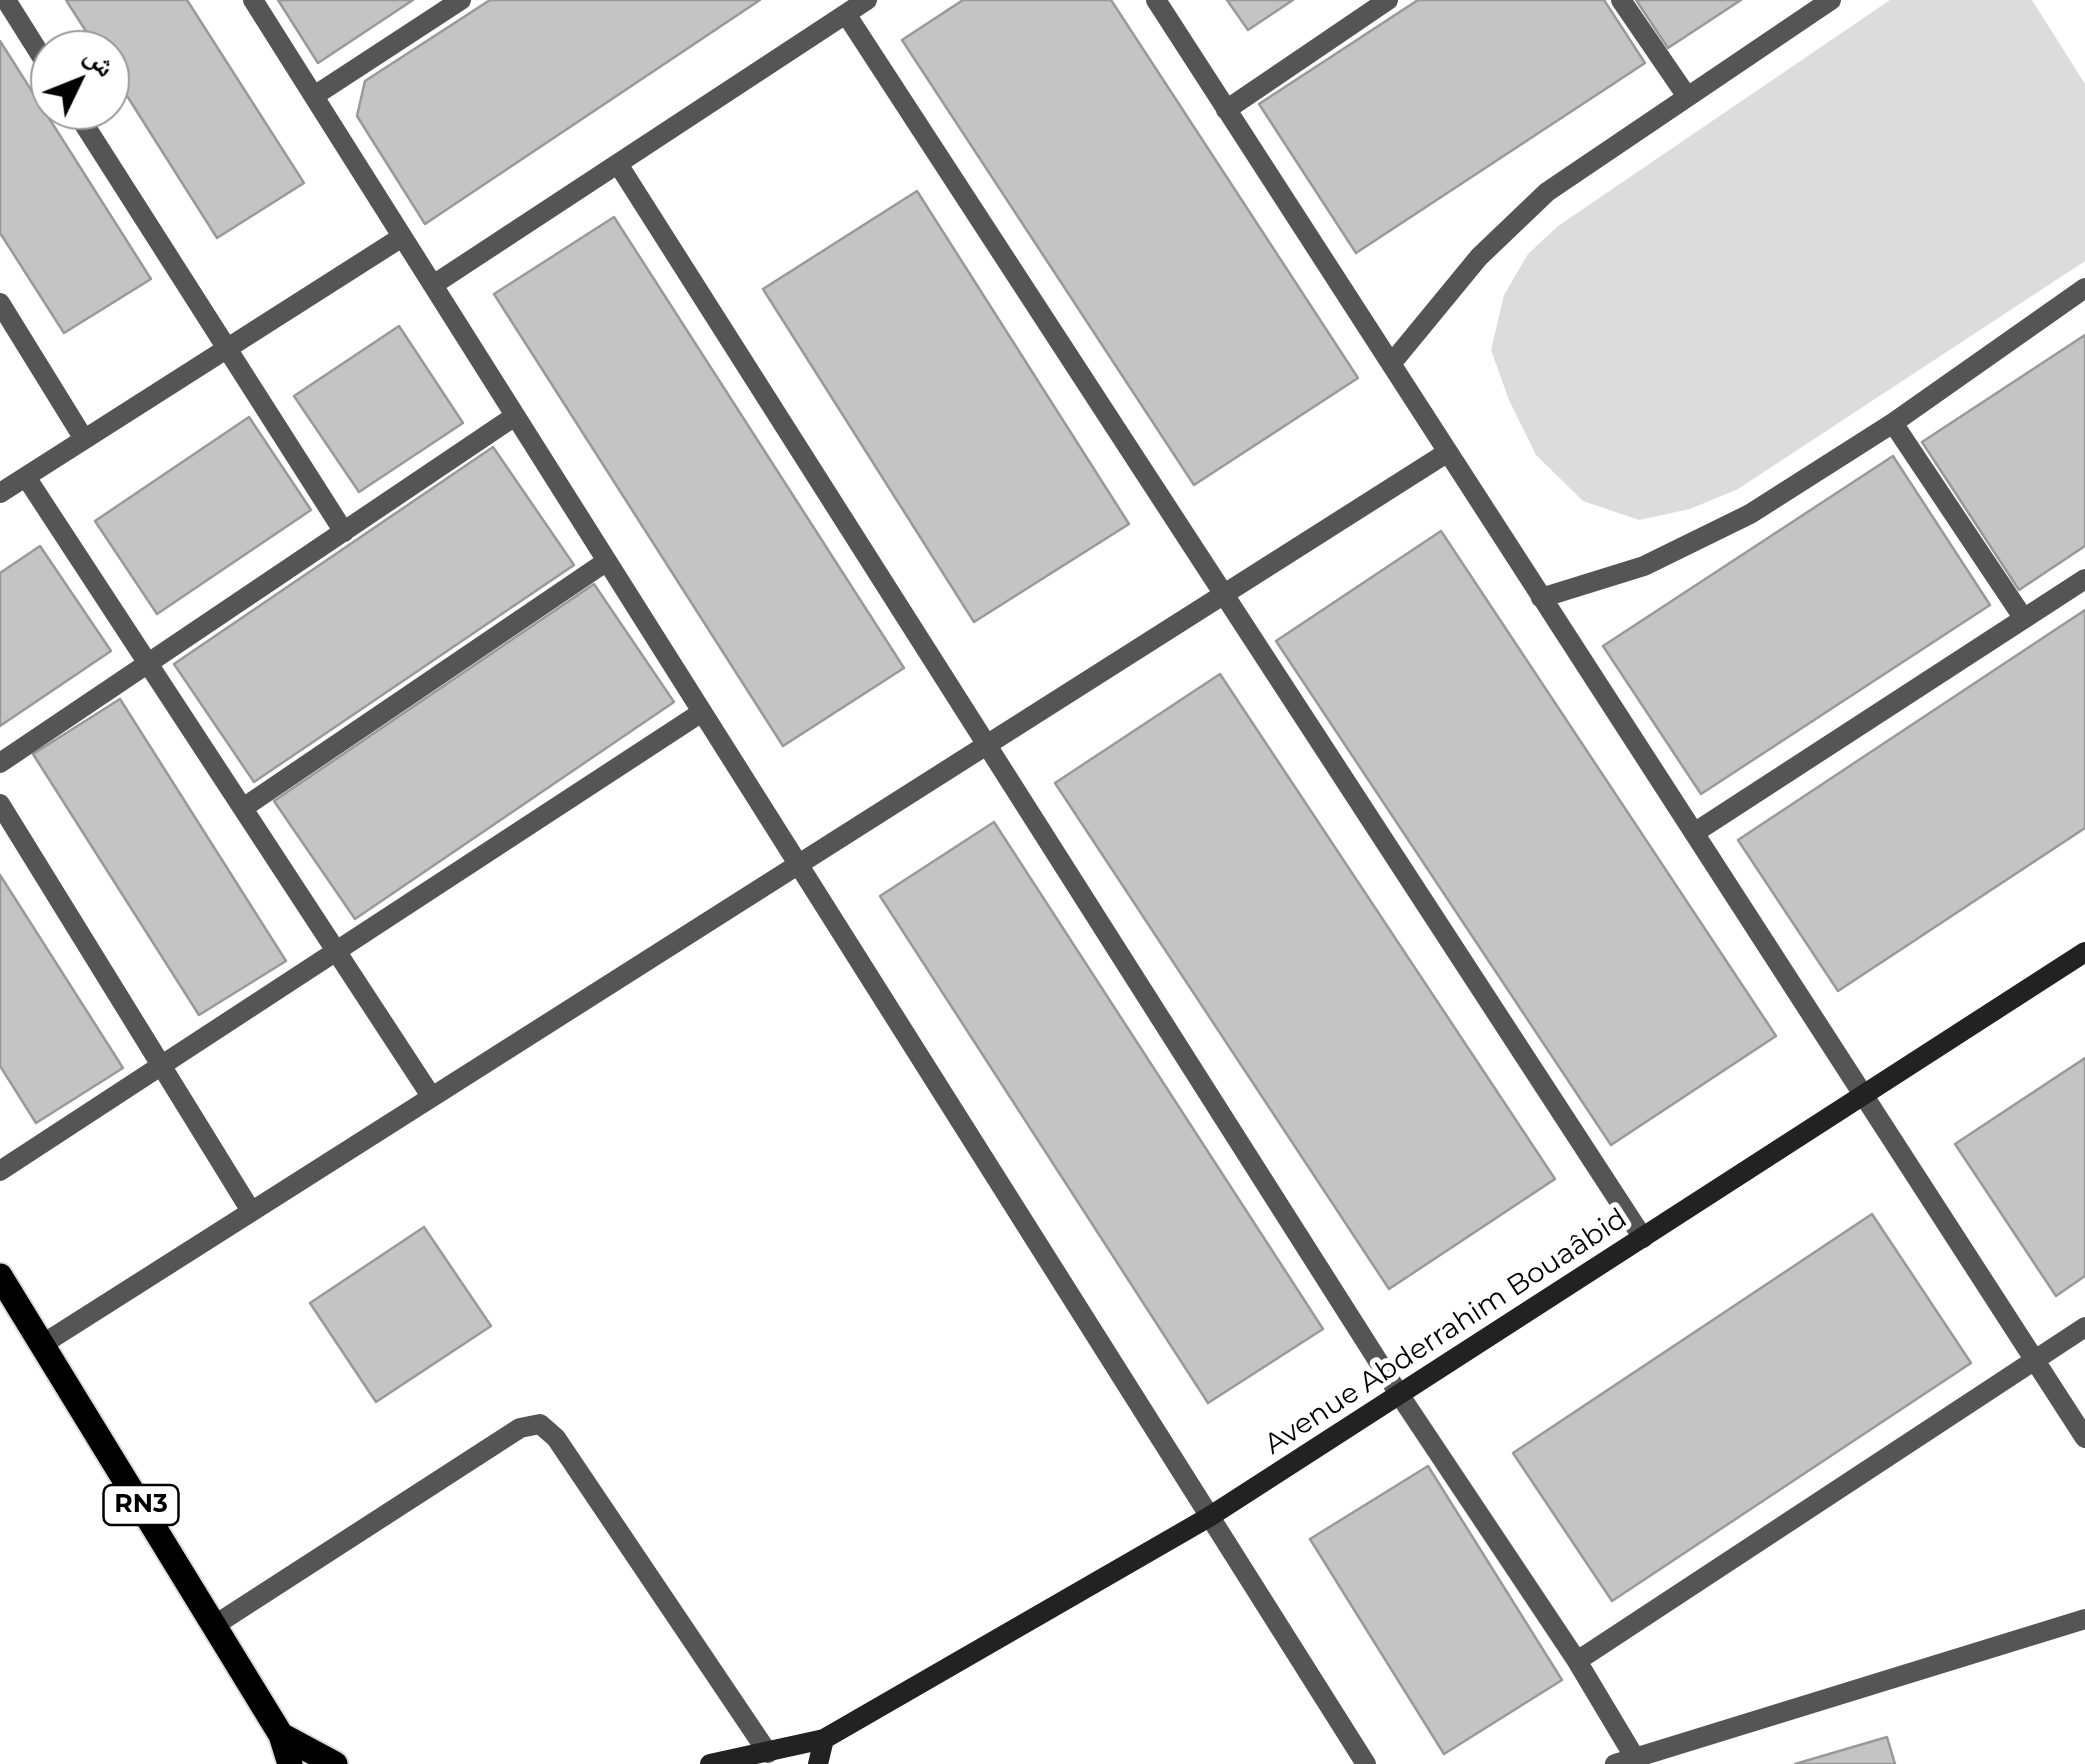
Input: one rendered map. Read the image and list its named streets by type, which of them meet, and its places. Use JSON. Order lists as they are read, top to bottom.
{
  "streets": {
    "main road": ["RN3"],
    "street": ["Avenue Abderrahim Bouaâbid"]
  },
  "north": "top right"
}
